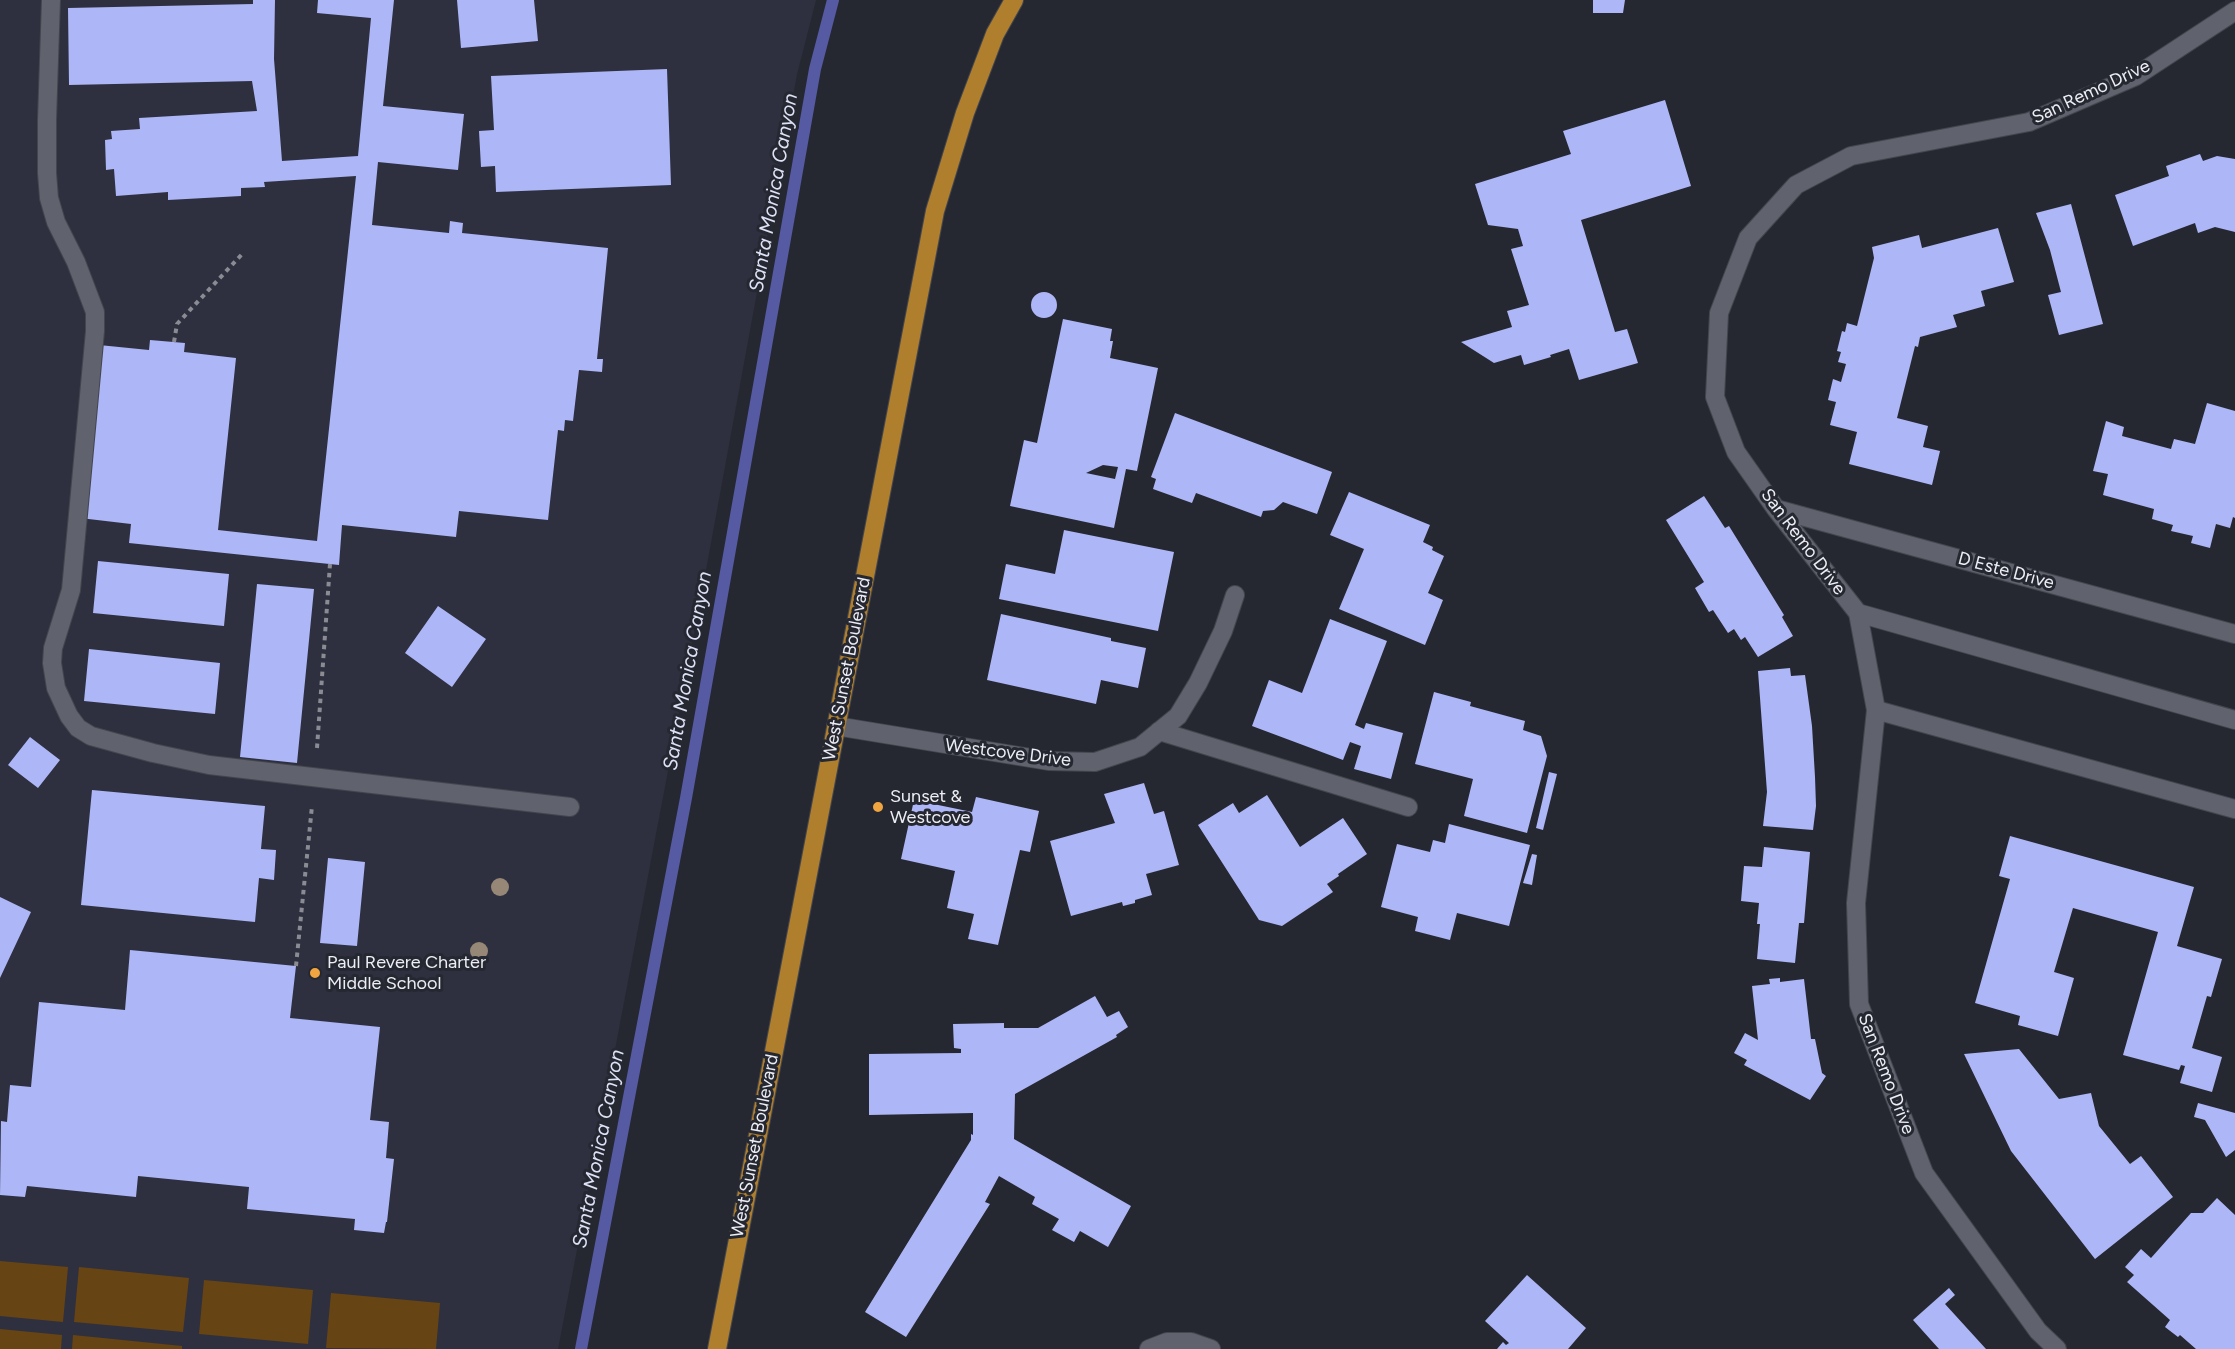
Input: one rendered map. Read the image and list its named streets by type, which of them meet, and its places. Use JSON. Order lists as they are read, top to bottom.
{
  "streets": {
    "main road": ["West Sunset Boulevard"],
    "street": ["San Remo Drive", "D Este Drive", "Westcove Drive"]
  },
  "crossings": [
    ["San Remo Drive", "D Este Drive"],
    ["West Sunset Boulevard", "Westcove Drive"]
  ],
  "water": ["Santa Monica Canyon"],
  "places": ["Sunset & Westcove", "Paul Revere Charter Middle School"]
}
